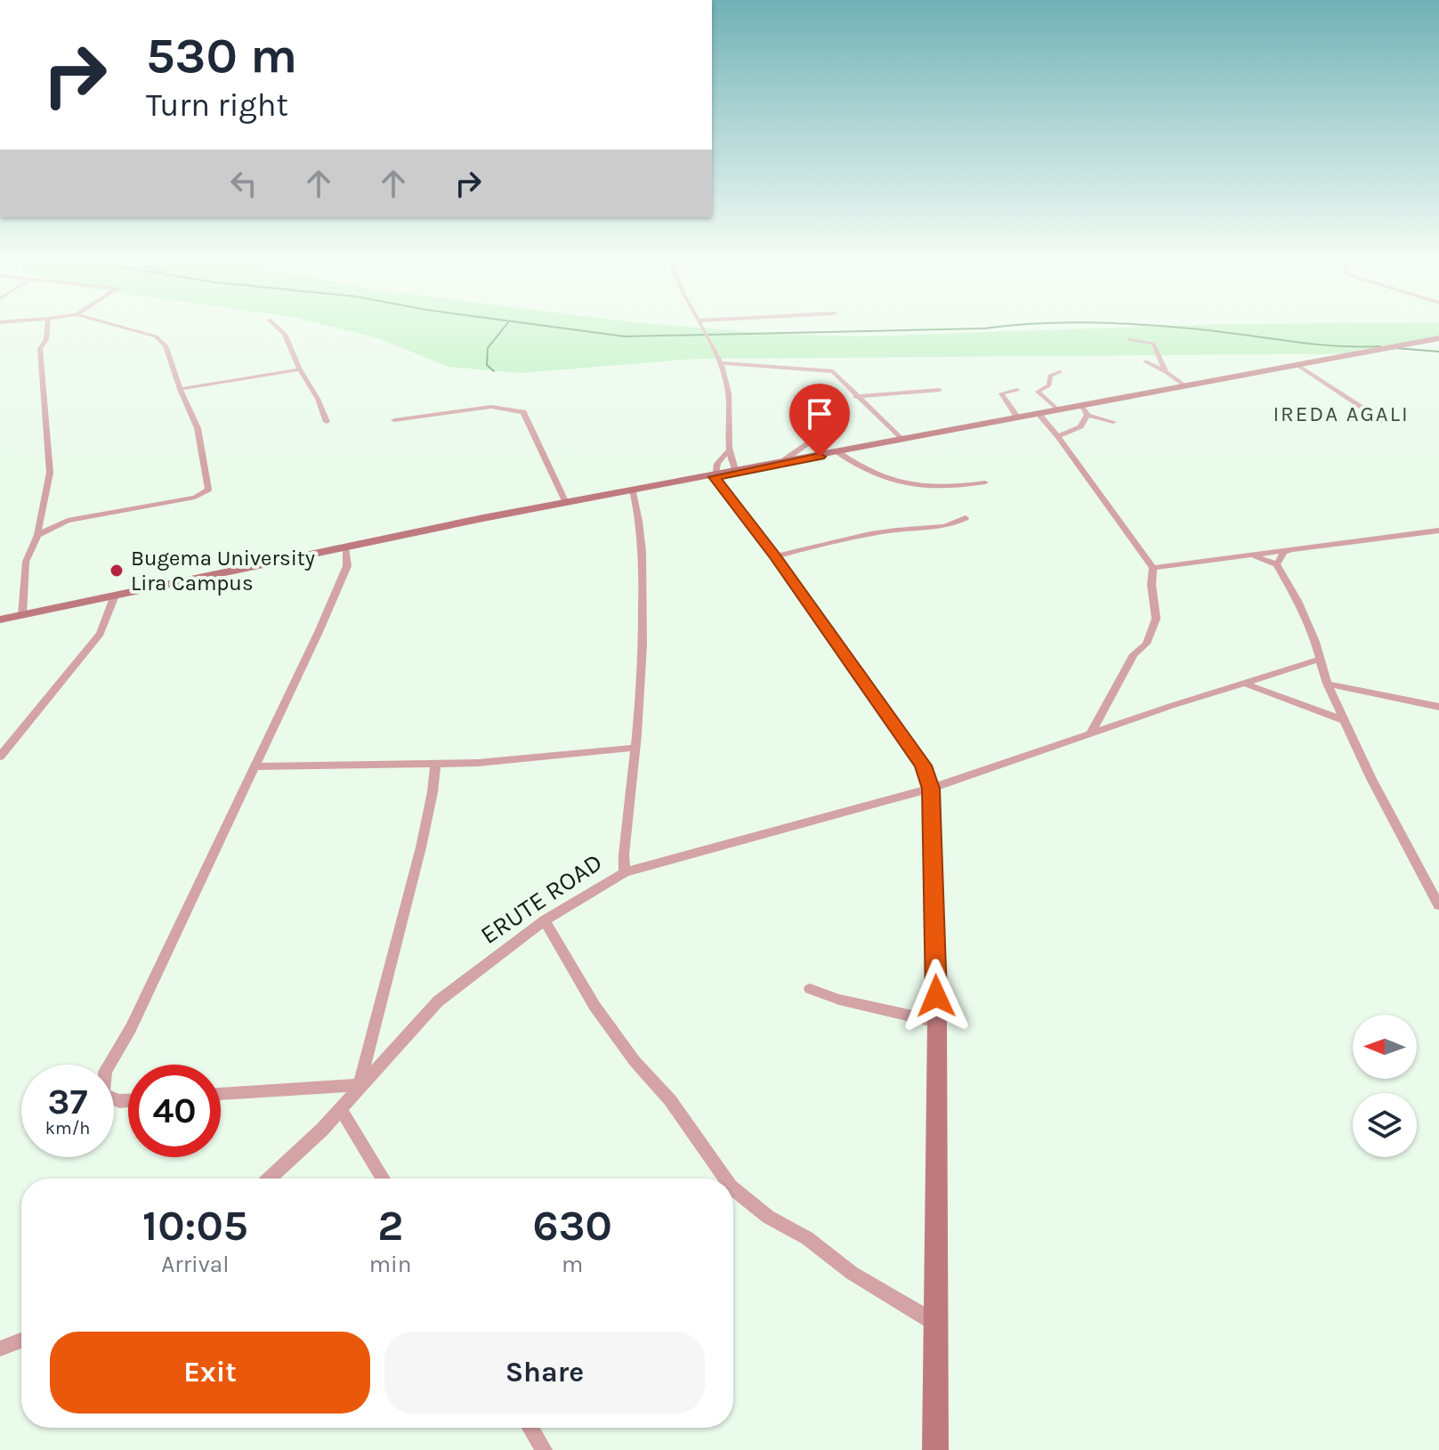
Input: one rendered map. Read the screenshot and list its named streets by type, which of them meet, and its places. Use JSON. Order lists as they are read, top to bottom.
{
  "streets": {
    "street": ["ERUTE ROAD"]
  },
  "districts": ["IREDA AGALI"],
  "places": ["Bugema University Lira Campus"],
  "north": "left",
  "page": {
    "turn": ["530 m", "Turn right"],
    "speed": "37 km/h",
    "limit": "40",
    "eta": [
      "10:05",
      "Arrival",
      "2",
      "min",
      "630",
      "m"
    ],
    "buttons": ["Exit", "Share"]
  }
}
